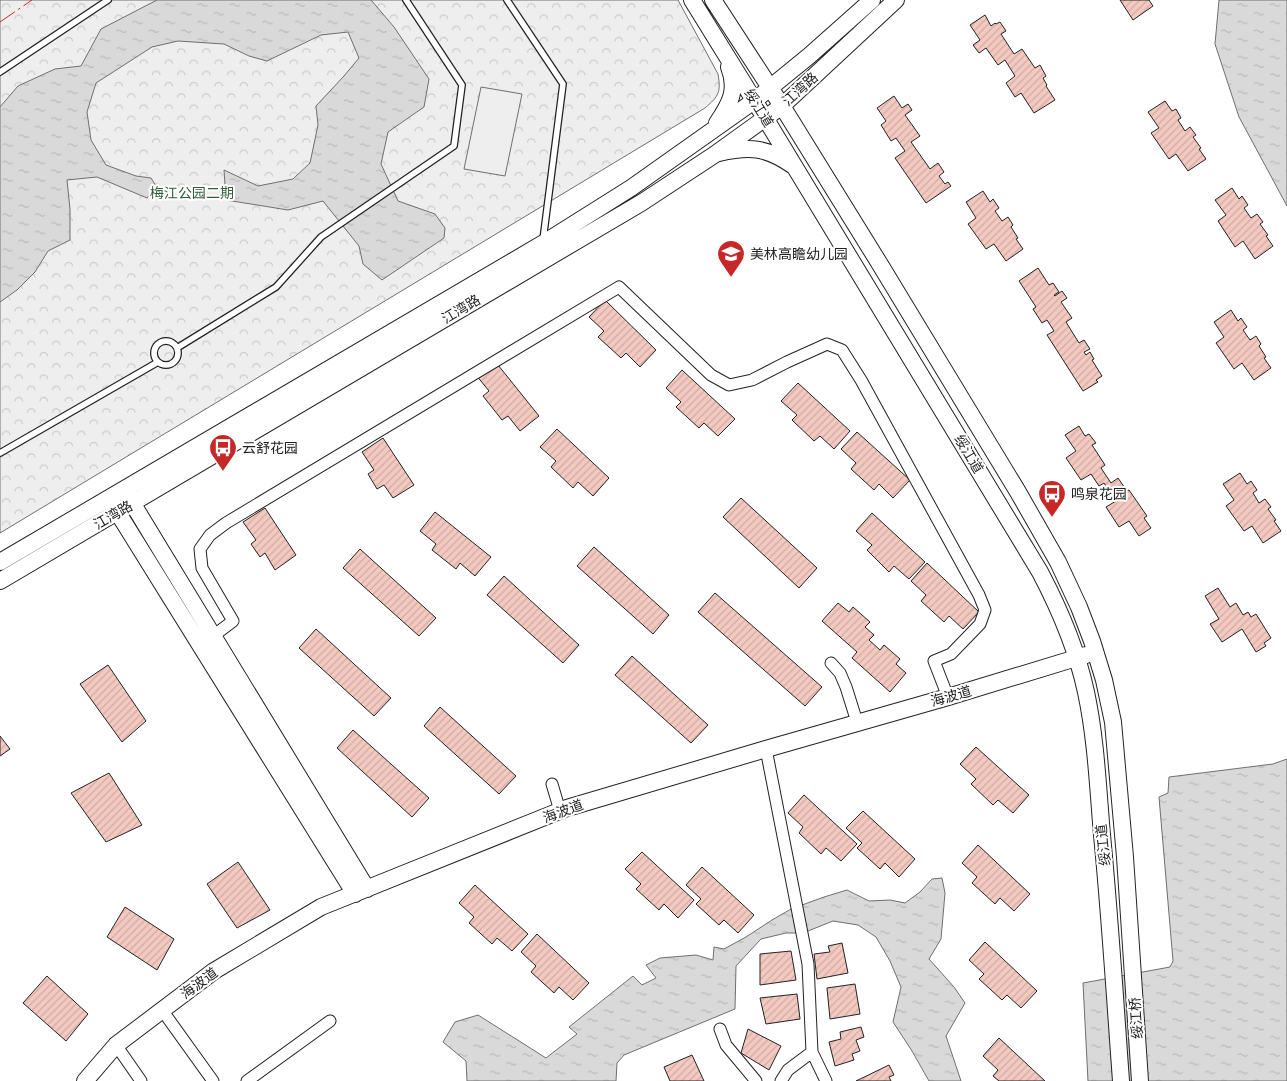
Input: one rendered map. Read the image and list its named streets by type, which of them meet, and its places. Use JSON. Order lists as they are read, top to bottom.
{
  "streets": {
    "main road": [
      "江湾路",
      "绥江道",
      "海波道",
      "绥江桥"
    ]
  },
  "crossings": [
    ["江湾路", "绥江道"],
    ["绥江道", "海波道"],
    ["绥江道", "绥江桥"]
  ],
  "parks": ["梅江公园二期"],
  "places": {
    "school or university": ["美林高瞻幼儿园"],
    "bus stop": ["云舒花园", "鸣泉花园"]
  }
}
